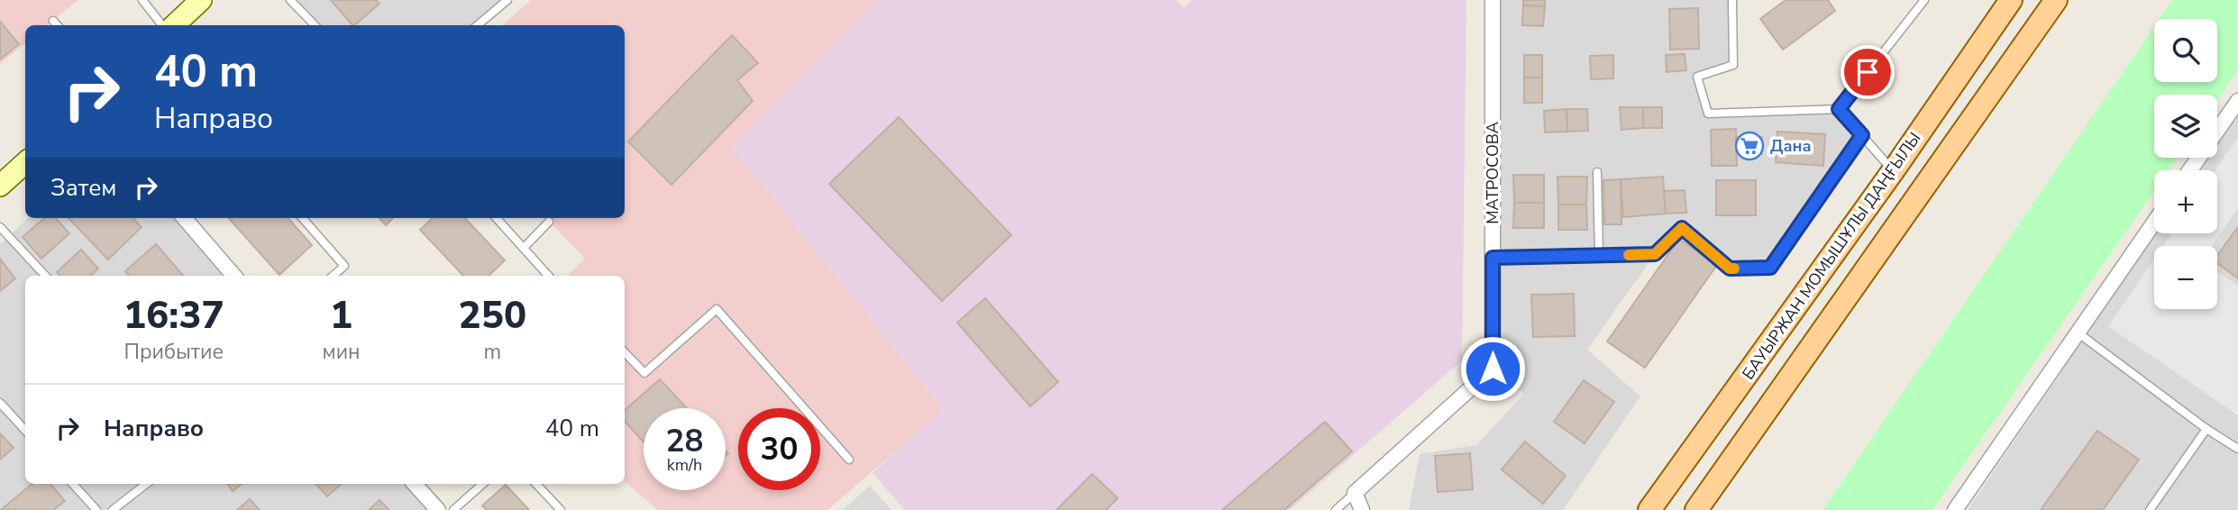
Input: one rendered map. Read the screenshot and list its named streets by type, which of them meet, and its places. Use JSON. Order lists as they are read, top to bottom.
{
  "streets": {
    "main road": ["БАУЫРЖАН МОМЫШҰЛЫ ДАҢҒЫЛЫ"],
    "street": ["МАТРОСОВА"]
  },
  "places": {
    "supermarket": ["Дана"]
  },
  "page": {
    "map_buttons": ["+", "−"],
    "turn": ["40 m", "Направо"],
    "then": "Затем",
    "eta": [
      "16:37",
      "Прибытие",
      "1",
      "мин",
      "250",
      "m"
    ],
    "list": [
      {
        "name": "Направо",
        "value": "40 m"
      }
    ],
    "speed": "28 km/h",
    "limit": "30"
  }
}
